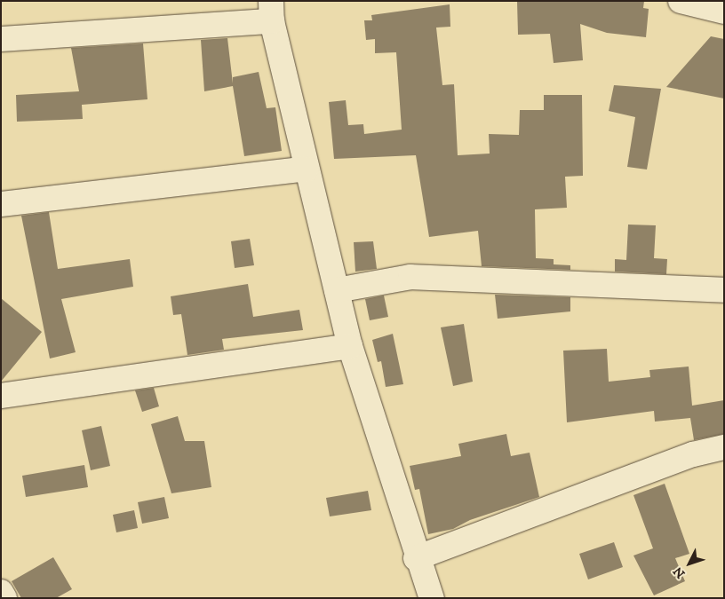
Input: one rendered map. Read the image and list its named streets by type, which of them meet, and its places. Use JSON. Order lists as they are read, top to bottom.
{
  "north": "bottom left"
}
